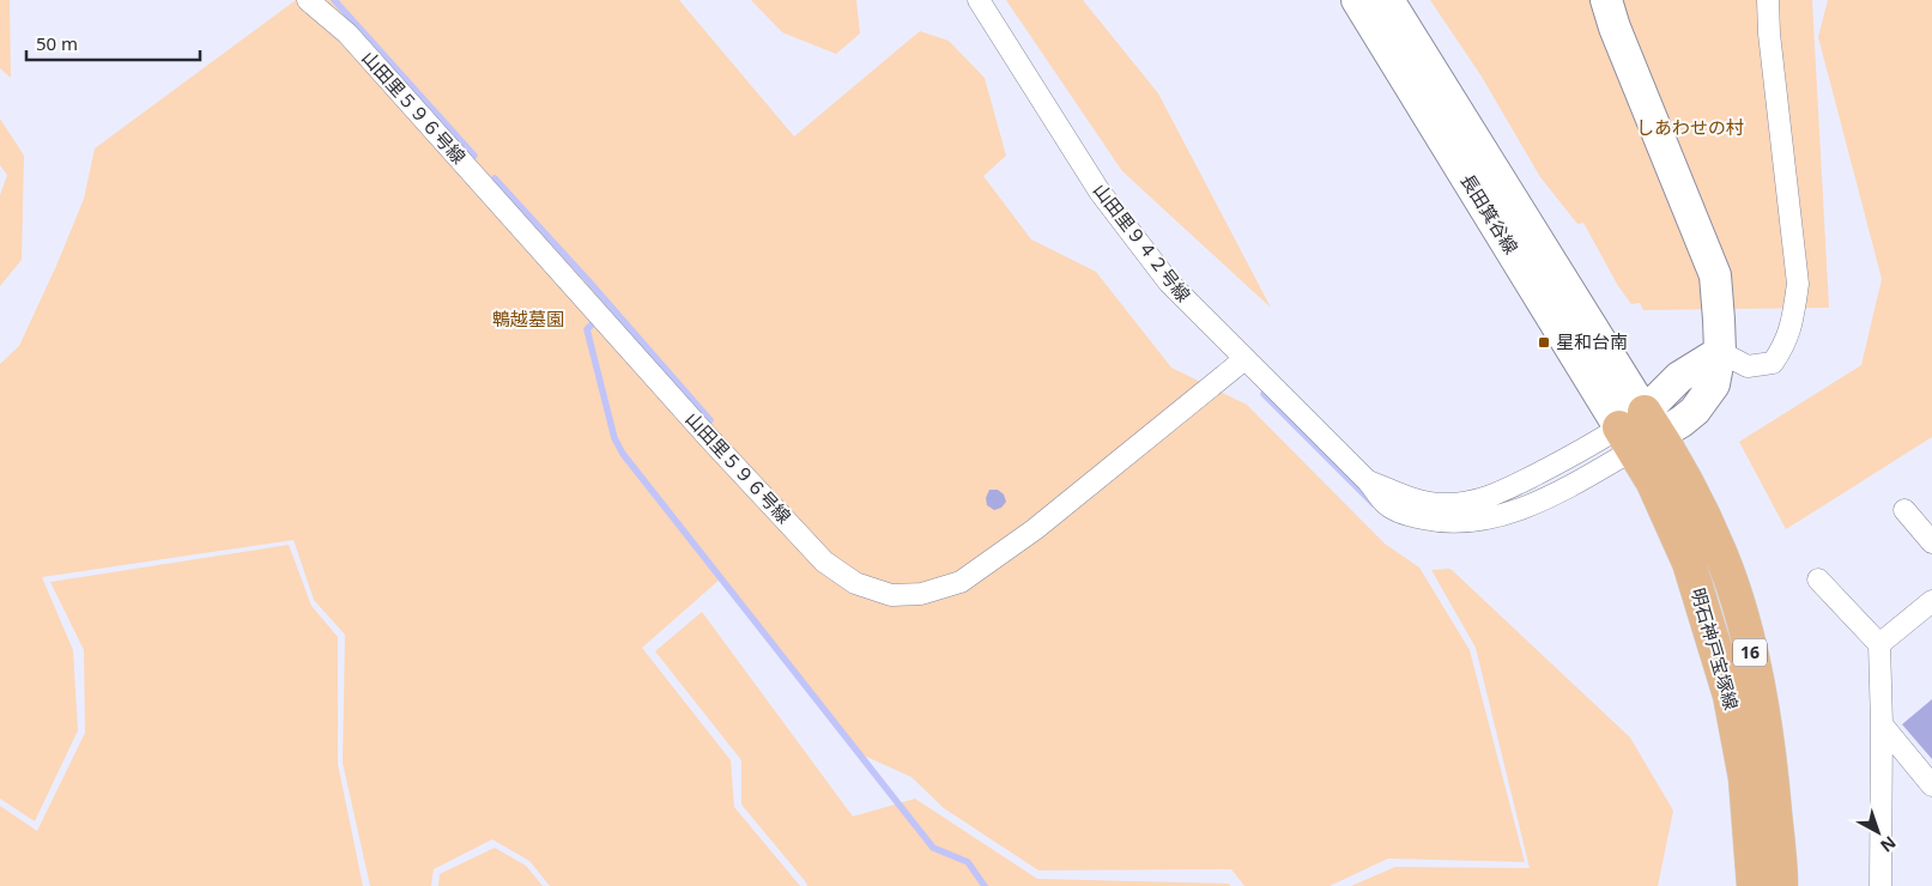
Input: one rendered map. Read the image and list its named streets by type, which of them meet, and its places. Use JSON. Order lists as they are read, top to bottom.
{
  "streets": {
    "main road": ["明石神戸宝塚線", "16"],
    "street": ["山田里５９６号線", "長田箕谷線", "山田里９４２号線"]
  },
  "crossings": [
    ["山田里５９６号線", "山田里９４２号線"],
    ["長田箕谷線", "山田里９４２号線"],
    ["長田箕谷線", "明石神戸宝塚線"],
    ["山田里９４２号線", "明石神戸宝塚線"]
  ],
  "parks": ["しあわせの村", "鵯越墓園"],
  "places": {
    "transit": ["星和台南"]
  },
  "scale_bar": "50 m",
  "north": "bottom right"
}
